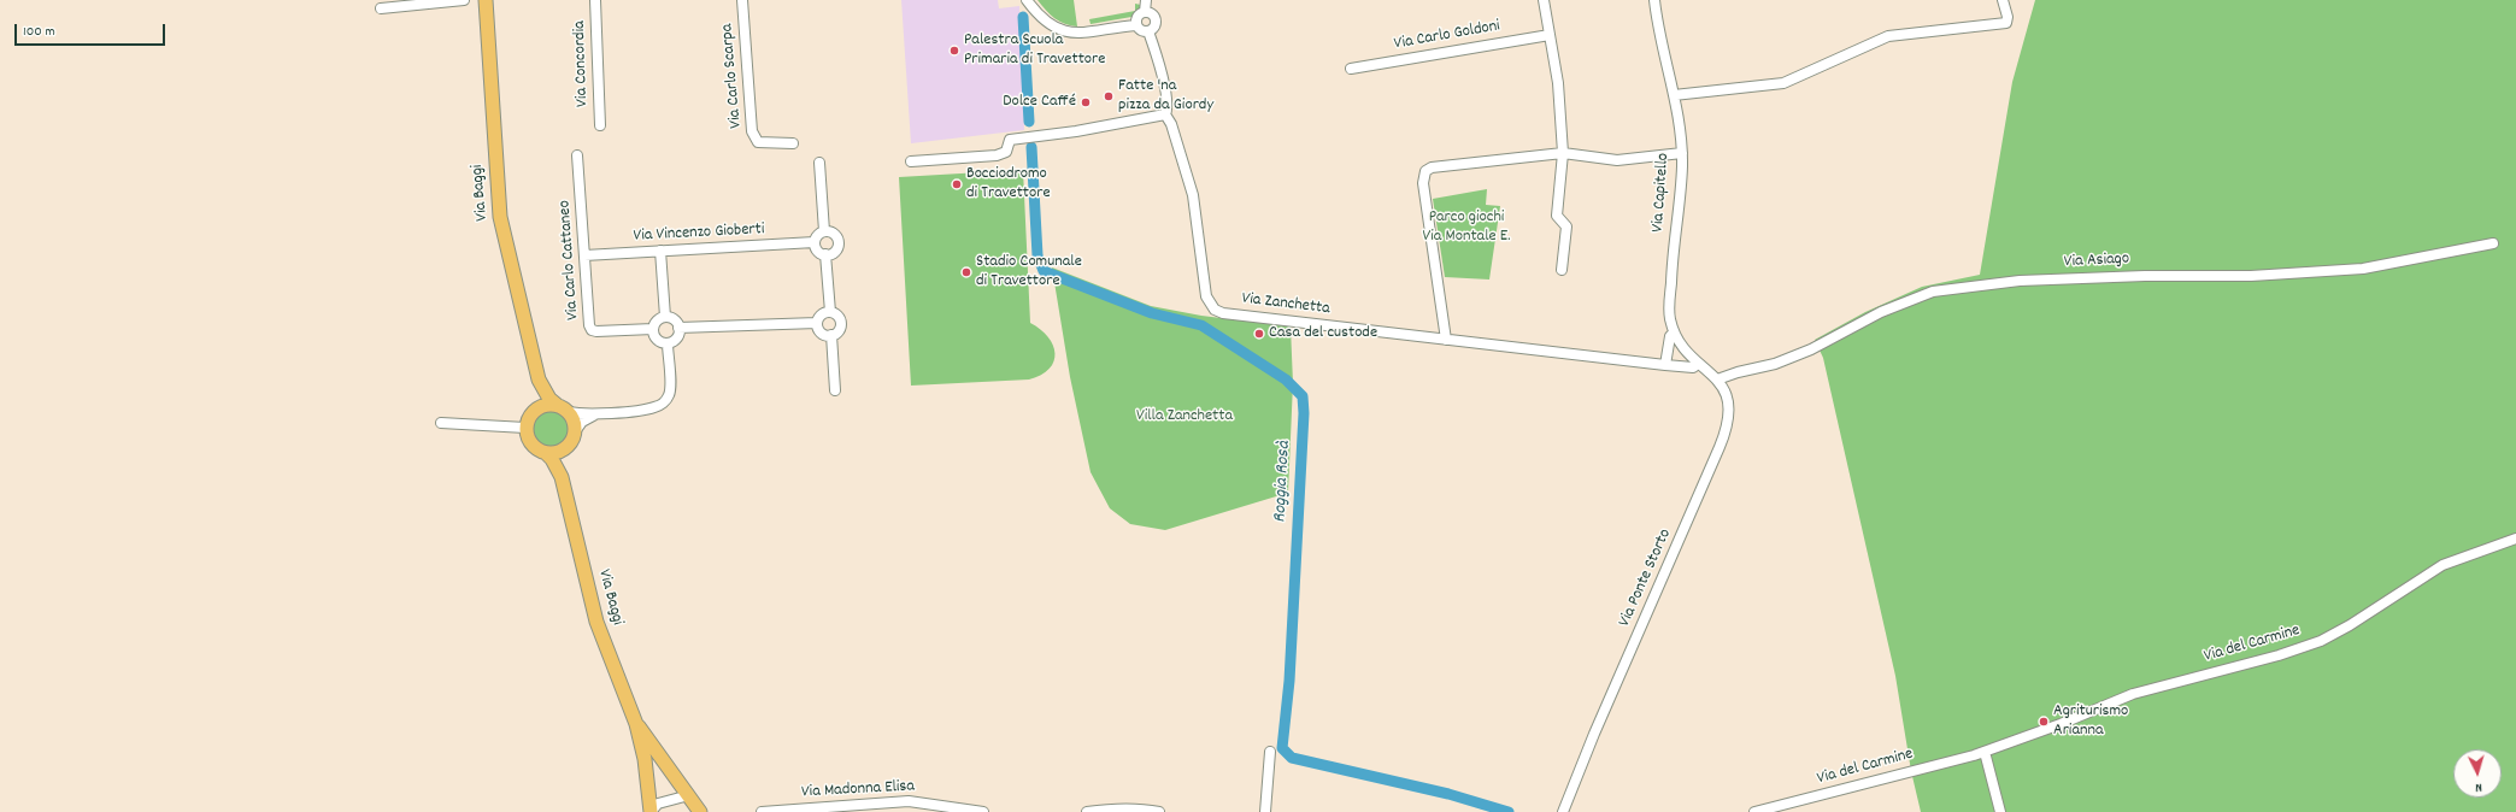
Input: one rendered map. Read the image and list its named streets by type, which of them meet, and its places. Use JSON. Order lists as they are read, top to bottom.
{
  "streets": {
    "main road": ["Via Baggi"],
    "street": [
      "Via Carlo Goldoni",
      "Via Concordia",
      "Via Carlo Scarpa",
      "Via Capitello",
      "Via Vincenzo Gioberti",
      "Via Carlo Cattaneo",
      "Via Asiago",
      "Via Zanchetta",
      "Via Ponte Storto",
      "Via del Carmine",
      "Via Madonna Elisa"
    ]
  },
  "crossings": [
    ["Via Capitello", "Via Zanchetta"],
    ["Via Capitello", "Via Ponte Storto"],
    ["Via Vincenzo Gioberti", "Via Carlo Cattaneo"],
    ["Via Asiago", "Via Ponte Storto"],
    ["Via Zanchetta", "Via Ponte Storto"]
  ],
  "water": ["Roggia Rosà"],
  "parks": ["Parco giochi Via Montale E.", "Villa Zanchetta"],
  "places": [
    "Palestra Scuola Primaria di Travettore",
    "Fatte 'na pizza da Giordy",
    "Dolce Caffé",
    "Bocciodromo di Travettore",
    "Stadio Comunale di Travettore",
    "Casa del custode",
    "Agriturismo Arianna"
  ],
  "scale_bar": "100 m",
  "north": "bottom"
}
